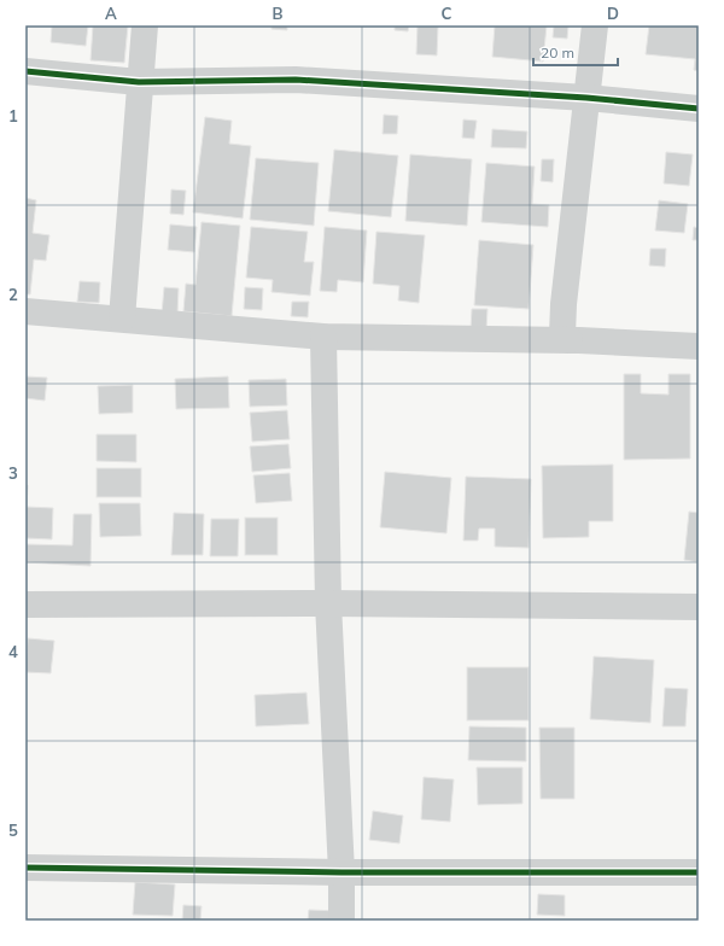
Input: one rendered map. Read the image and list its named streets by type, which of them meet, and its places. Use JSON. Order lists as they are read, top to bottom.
{
  "scale_bar": "20 m",
  "grid": {
    "columns": [
      "A",
      "B",
      "C",
      "D"
    ],
    "rows": [
      "1",
      "2",
      "3",
      "4",
      "5"
    ]
  }
}
